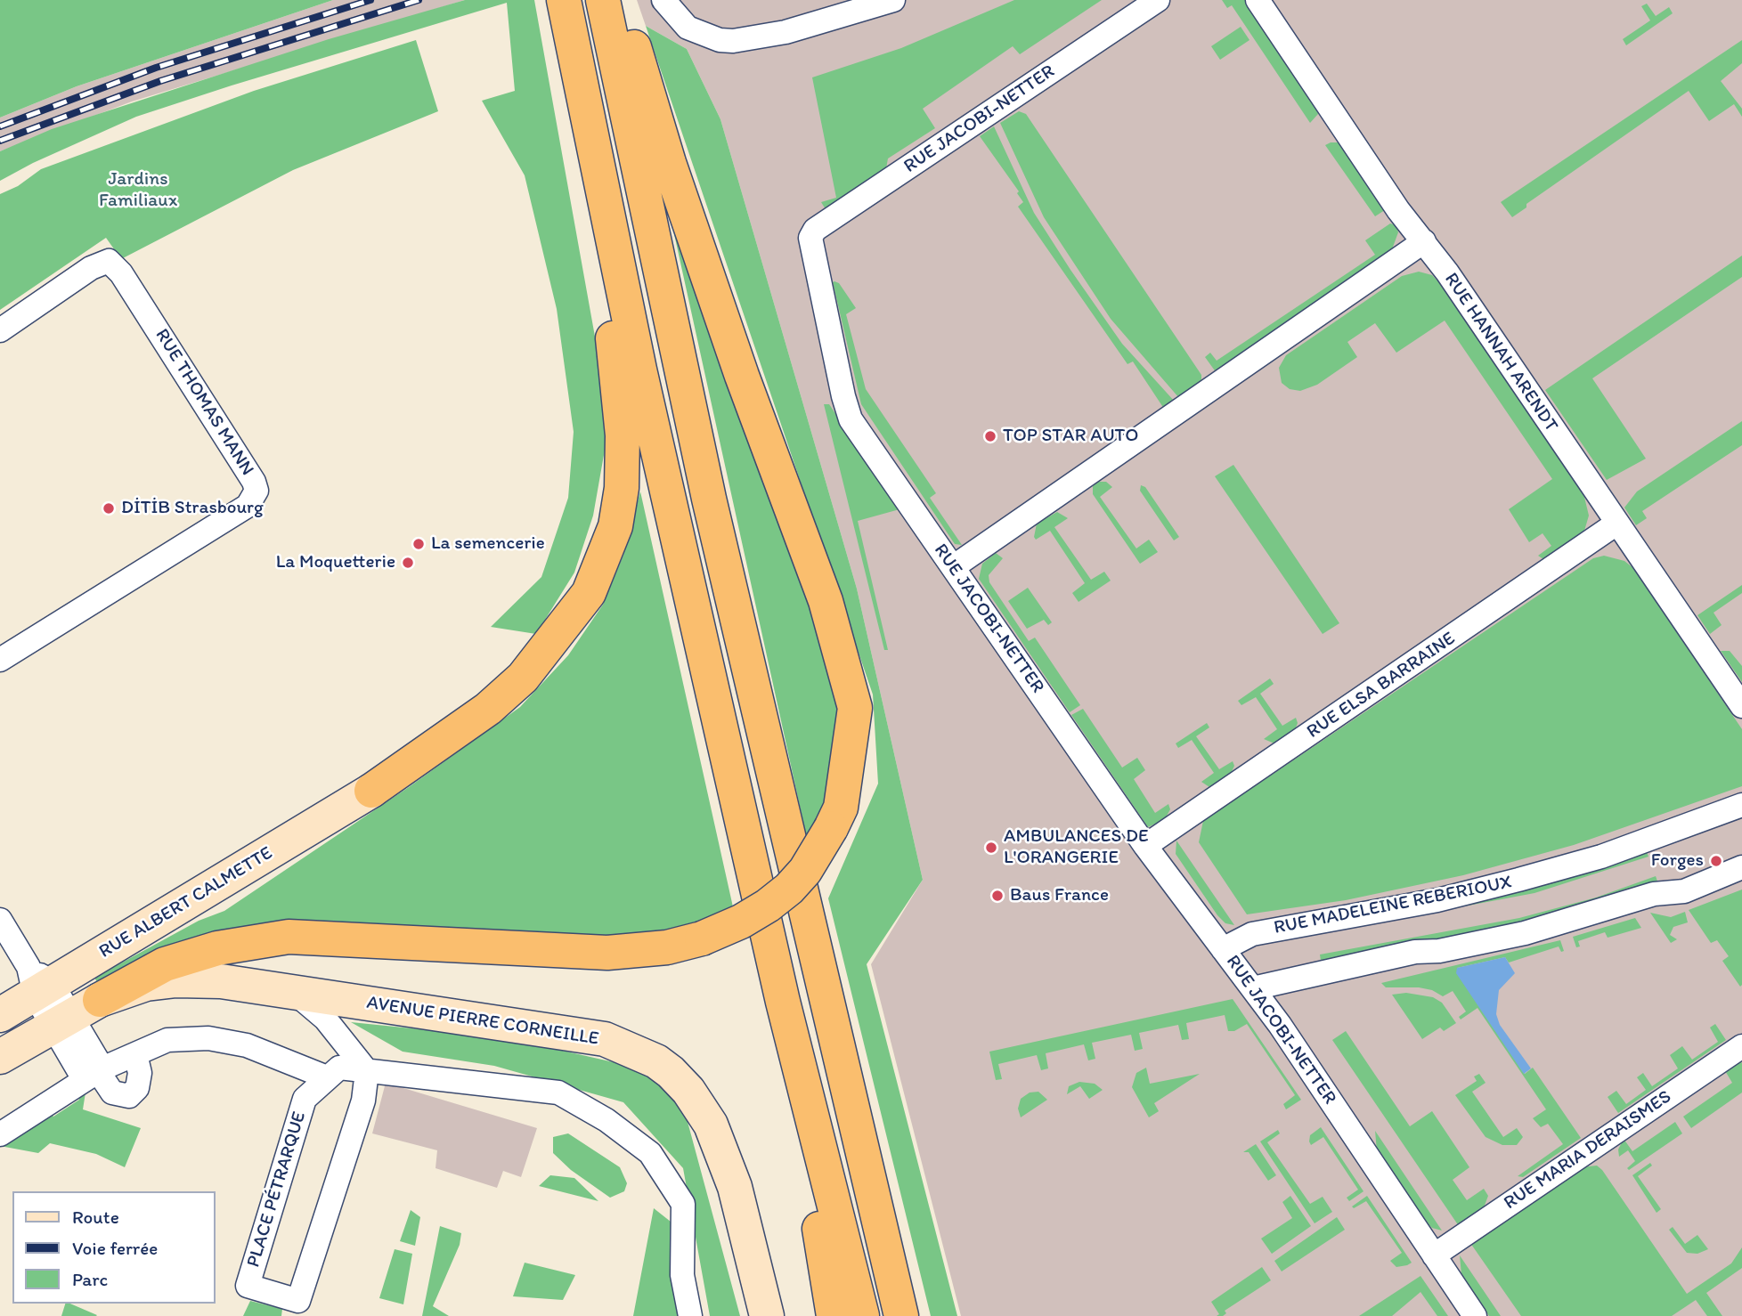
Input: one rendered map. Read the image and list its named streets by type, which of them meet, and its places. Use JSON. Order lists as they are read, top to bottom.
{
  "streets": {
    "street": [
      "RUE JACOBI-NETTER",
      "RUE HANNAH ARENDT",
      "RUE THOMAS MANN",
      "RUE ELSA BARRAINE",
      "RUE ALBERT CALMETTE",
      "RUE MADELEINE REBERIOUX",
      "AVENUE PIERRE CORNEILLE",
      "RUE MARIA DERAISMES",
      "PLACE PÉTRARQUE"
    ]
  },
  "crossings": [
    ["RUE JACOBI-NETTER", "RUE ELSA BARRAINE"],
    ["RUE JACOBI-NETTER", "RUE MADELEINE REBERIOUX"],
    ["RUE JACOBI-NETTER", "RUE MARIA DERAISMES"],
    ["RUE HANNAH ARENDT", "RUE ELSA BARRAINE"]
  ],
  "parks": ["Jardins Familiaux"],
  "places": [
    "TOP STAR AUTO",
    "DİTİB Strasbourg",
    "La semencerie",
    "La Moquetterie",
    "AMBULANCES DE L'ORANGERIE",
    "Forges",
    "Baus France"
  ],
  "legend": ["Route", "Voie ferrée", "Parc"]
}
